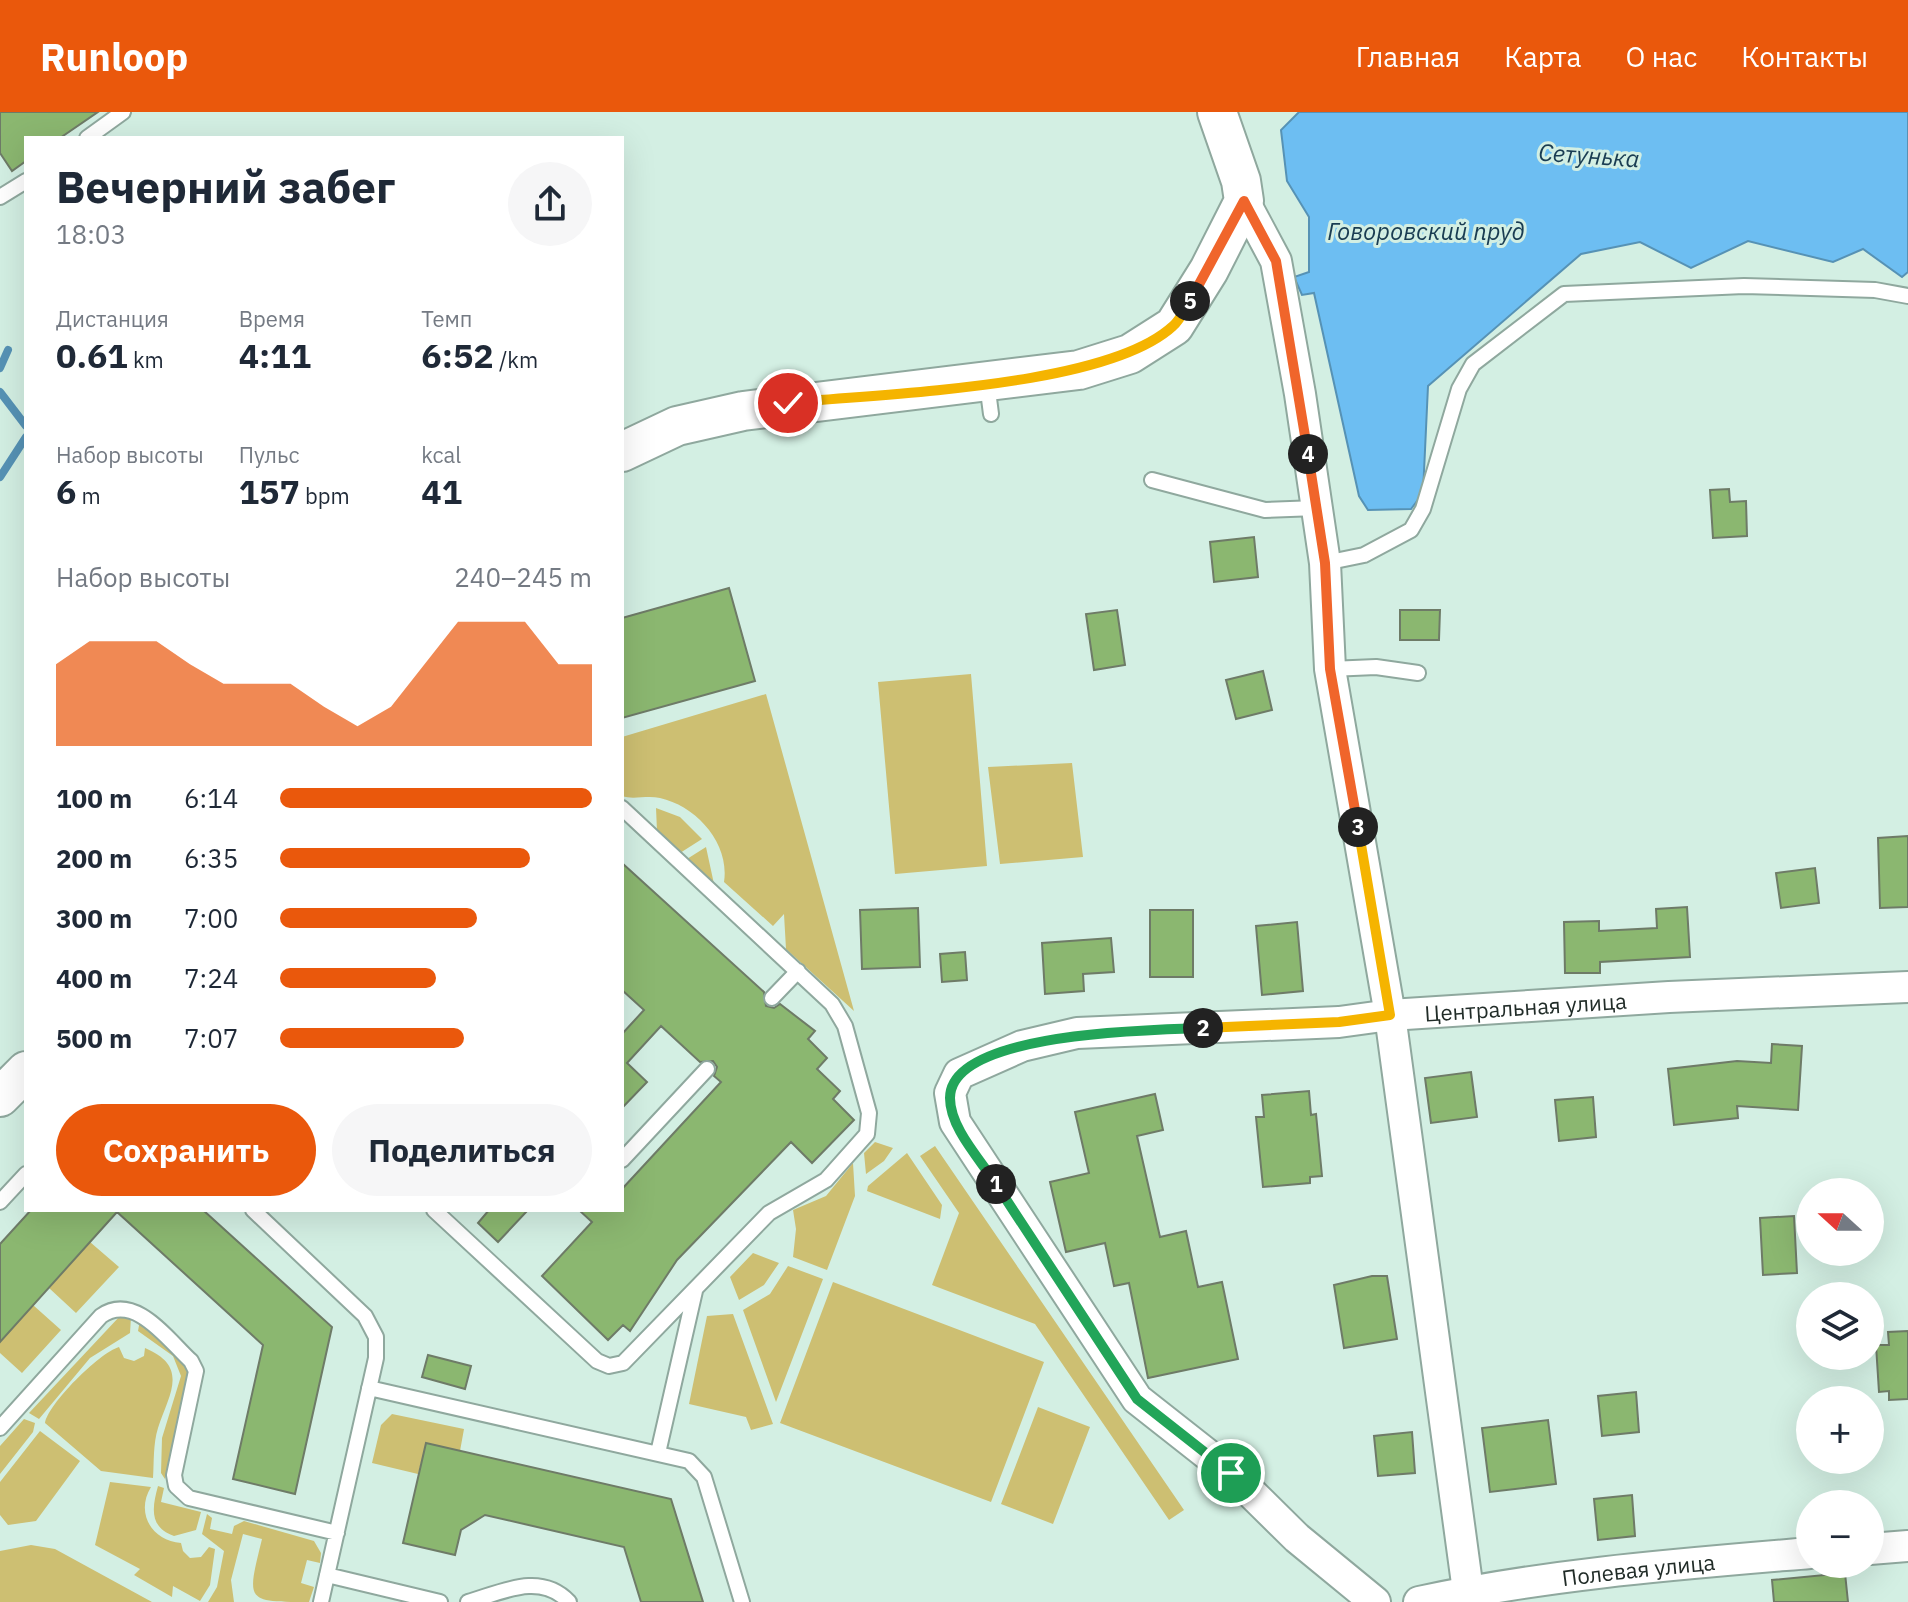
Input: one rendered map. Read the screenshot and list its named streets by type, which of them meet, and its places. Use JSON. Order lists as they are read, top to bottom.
{
  "streets": {
    "street": ["Центральная улица", "Полевая улица"]
  },
  "water": ["Сетунька", "Говоровский пруд"],
  "north": "left",
  "page": {
    "header": "Runloop",
    "nav": [
      "Главная",
      "Карта",
      "О нас",
      "Контакты"
    ],
    "heading": ["Вечерний забег", "18:03"],
    "stats": [
      ["Дистанция", "0.61 km"],
      ["Время", "4:11"],
      ["Темп", "6:52 /km"],
      ["Набор высоты", "6 m"],
      ["Пульс", "157 bpm"],
      ["kcal", "41"]
    ],
    "pins": [
      "5",
      "4",
      "3",
      "2",
      "1"
    ],
    "chart": ["Набор высоты", "240–245 m"],
    "list": [
      {
        "name": "100 m",
        "note": "6:14"
      },
      {
        "name": "200 m",
        "note": "6:35"
      },
      {
        "name": "300 m",
        "note": "7:00"
      },
      {
        "name": "400 m",
        "note": "7:24"
      },
      {
        "name": "500 m",
        "note": "7:07"
      }
    ],
    "buttons": ["Сохранить", "Поделиться"],
    "map_buttons": ["+", "−"]
  }
}
